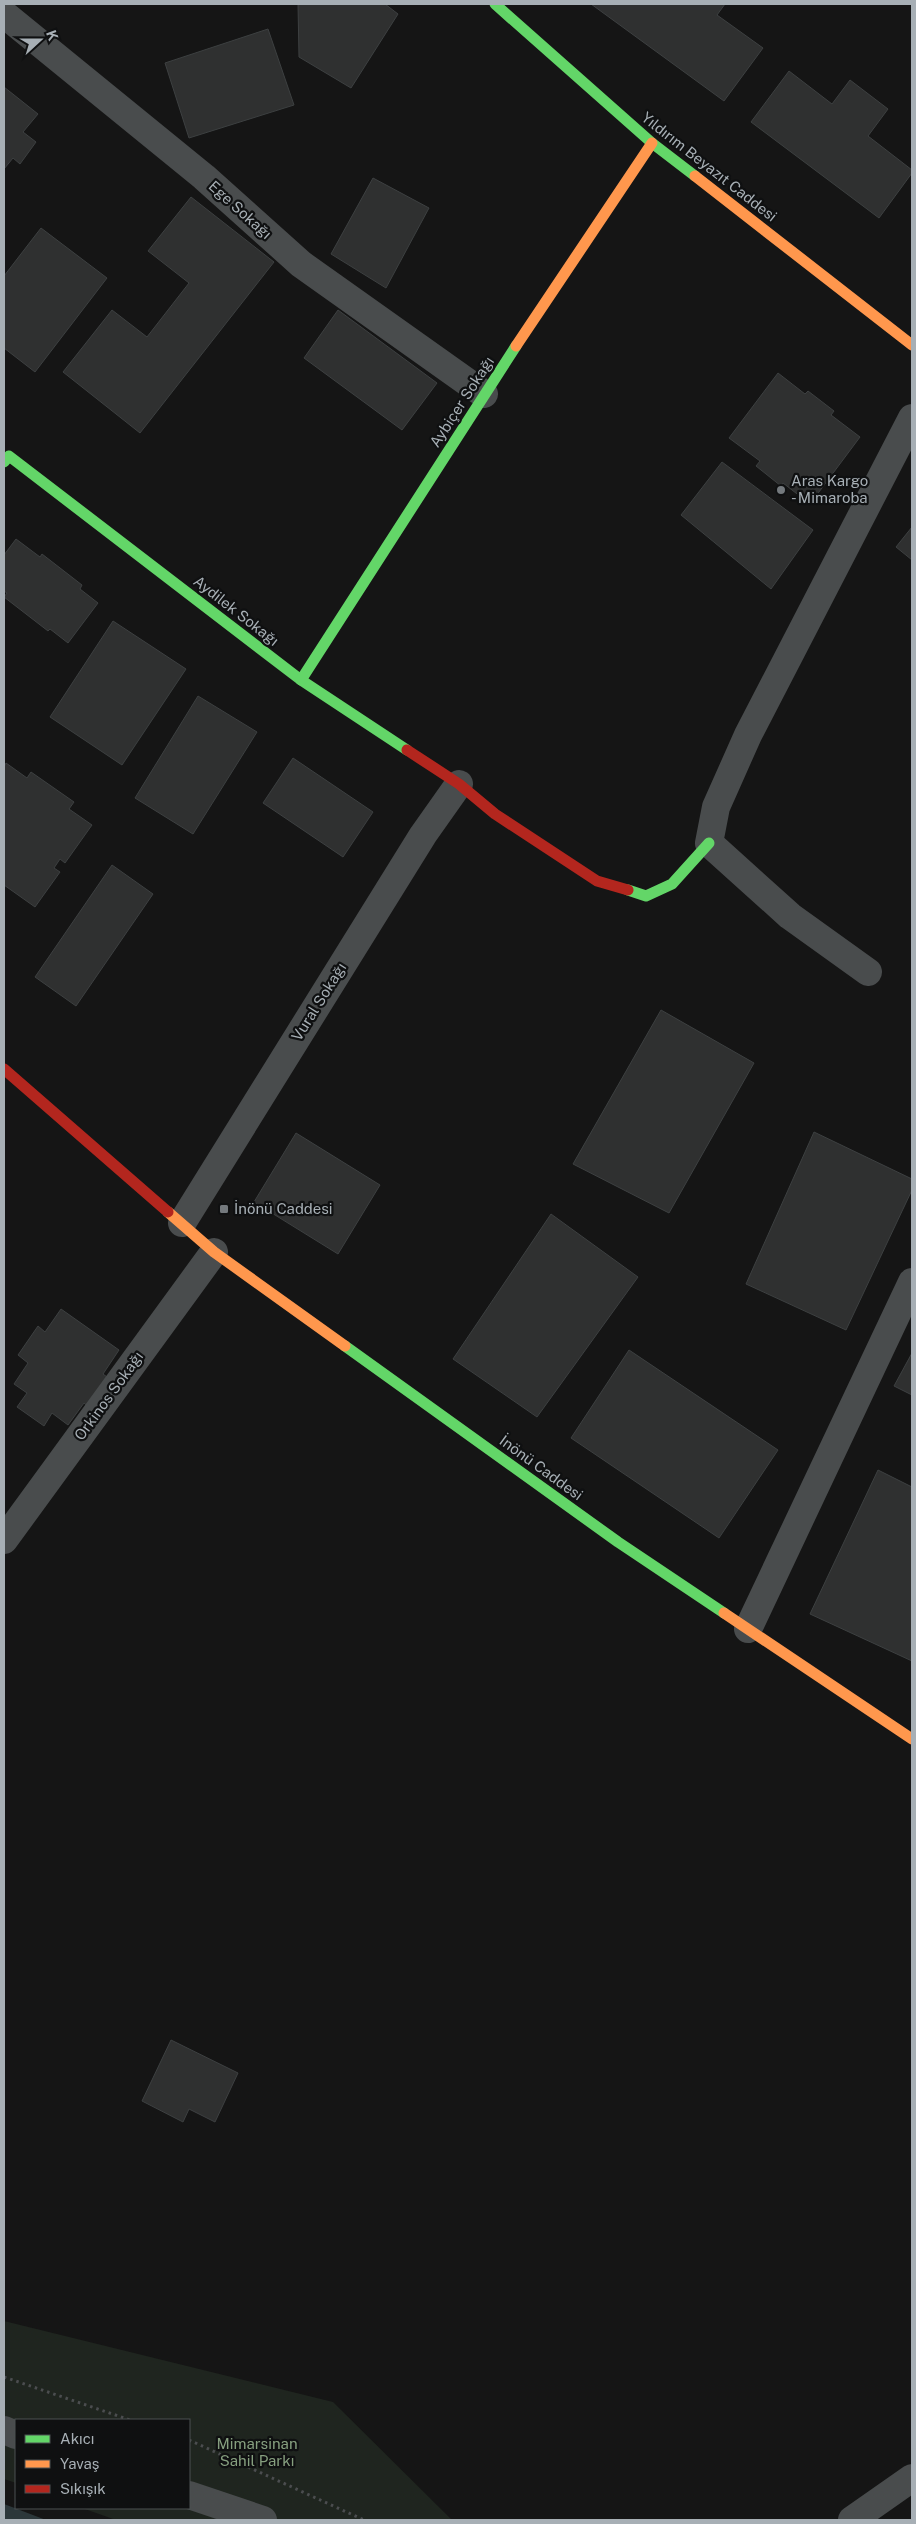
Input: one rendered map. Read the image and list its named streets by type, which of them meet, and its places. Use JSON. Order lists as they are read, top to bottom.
{
  "streets": {
    "main road": [
      "Yıldırım Beyazıt Caddesi",
      "Aybiçer Sokağı",
      "Aydilek Sokağı",
      "İnönü Caddesi"
    ],
    "street": ["Ege Sokağı", "Vural Sokağı", "Orkinos Sokağı"]
  },
  "crossings": [
    ["Yıldırım Beyazıt Caddesi", "Aybiçer Sokağı"],
    ["Ege Sokağı", "Aybiçer Sokağı"],
    ["Aybiçer Sokağı", "Aydilek Sokağı"],
    ["Aydilek Sokağı", "Vural Sokağı"],
    ["Vural Sokağı", "İnönü Caddesi"],
    ["Orkinos Sokağı", "İnönü Caddesi"]
  ],
  "parks": ["Mimarsinan Sahil Parkı"],
  "places": {
    "other": ["Aras Kargo - Mimaroba"],
    "transit": ["İnönü Caddesi"]
  },
  "legend": ["Akıcı", "Yavaş", "Sıkışık"],
  "north": "right"
}
